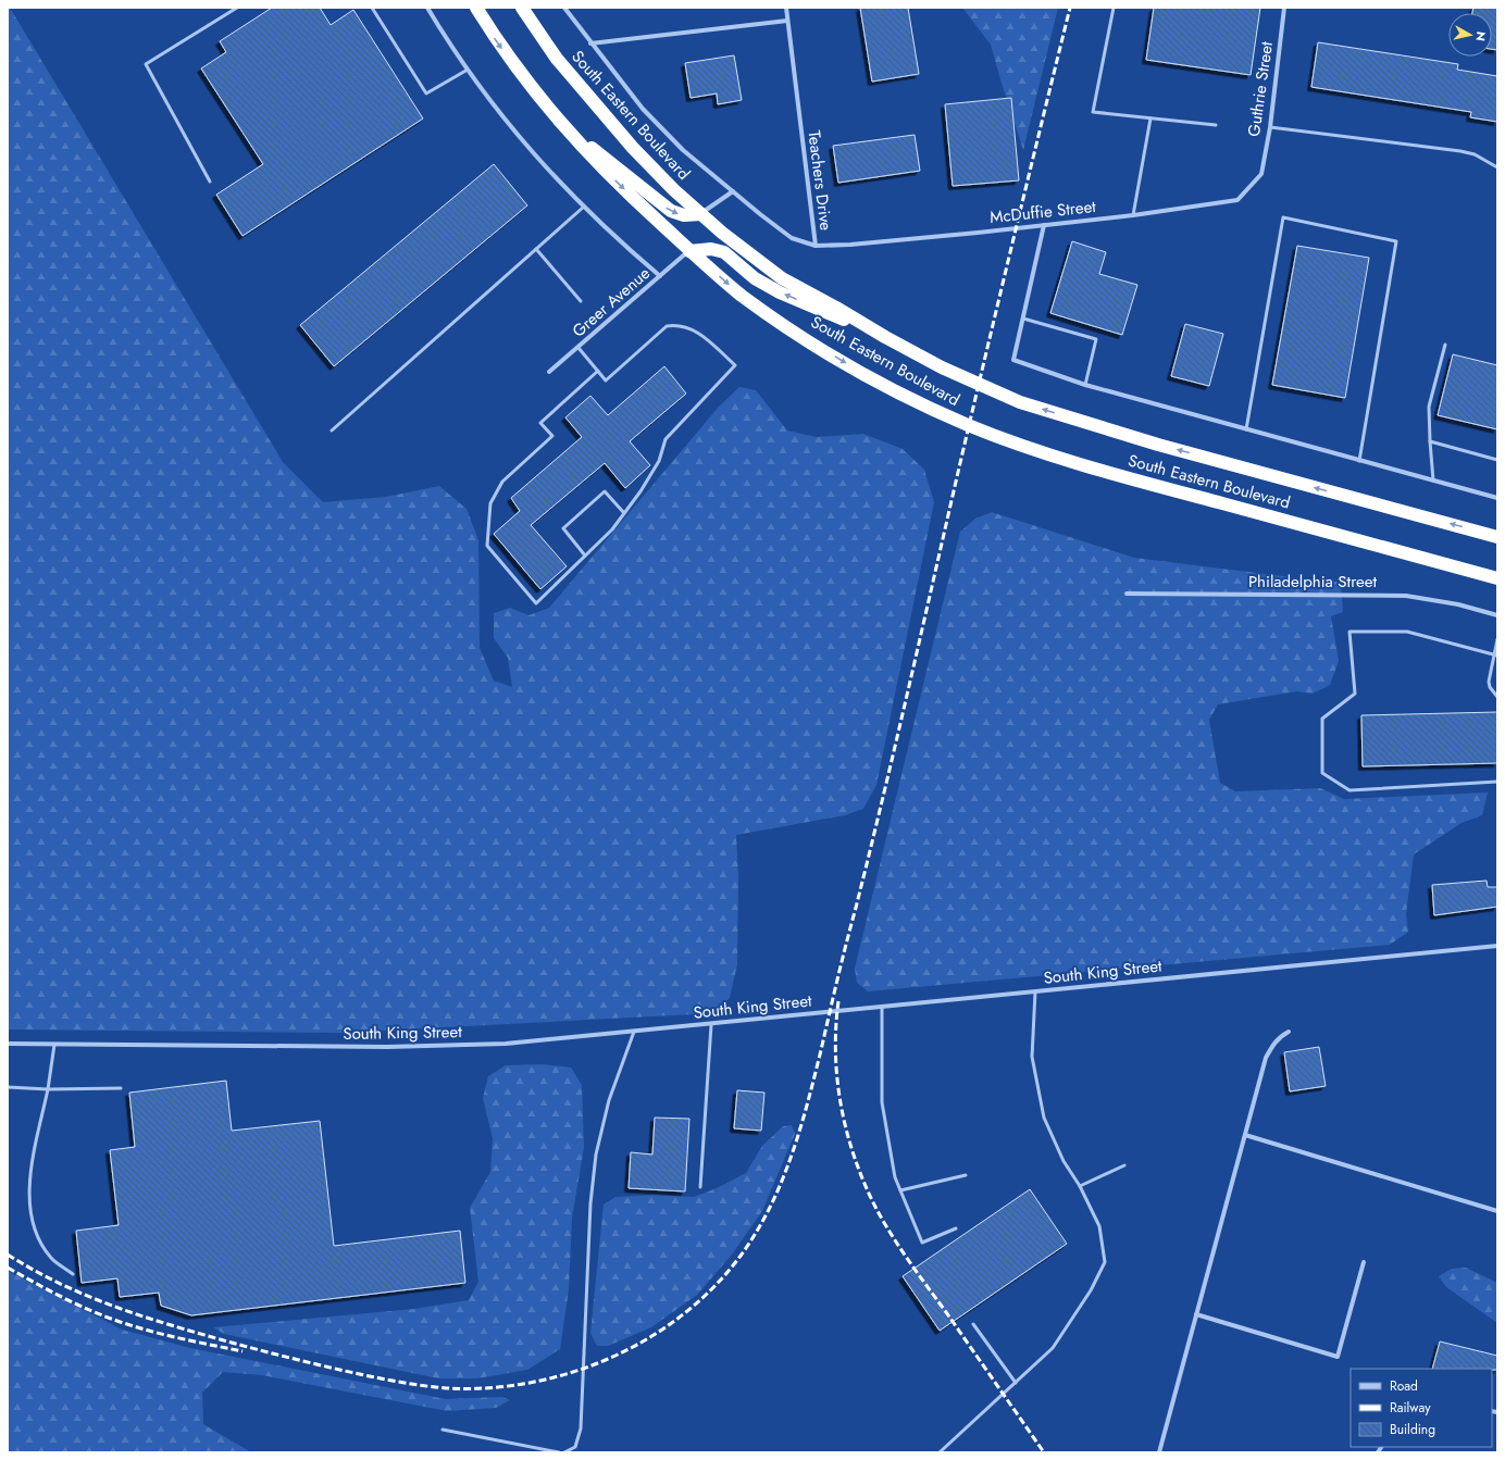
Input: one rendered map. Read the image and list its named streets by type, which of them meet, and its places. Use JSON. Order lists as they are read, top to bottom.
{
  "streets": {
    "highway": ["South Eastern Boulevard"],
    "street": [
      "Guthrie Street",
      "Teachers Drive",
      "McDuffie Street",
      "Greer Avenue",
      "Philadelphia Street",
      "South King Street"
    ]
  },
  "crossings": [
    ["Guthrie Street", "McDuffie Street"],
    ["South Eastern Boulevard", "Teachers Drive"],
    ["South Eastern Boulevard", "Greer Avenue"],
    ["Teachers Drive", "McDuffie Street"]
  ],
  "legend": ["Road", "Railway", "Building"],
  "north": "right"
}
